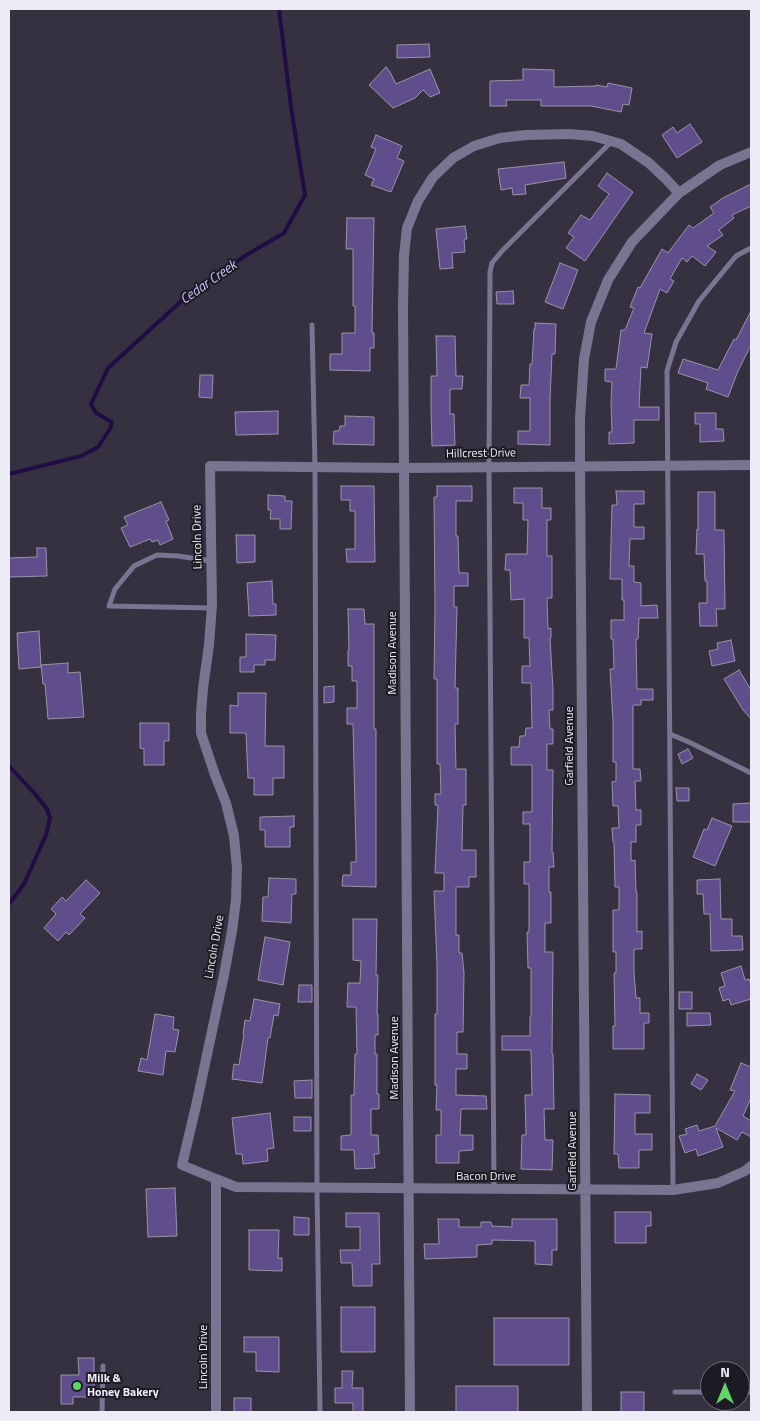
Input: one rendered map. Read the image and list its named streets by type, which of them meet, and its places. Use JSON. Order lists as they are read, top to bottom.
{
  "streets": {
    "street": [
      "Hillcrest Drive",
      "Lincoln Drive",
      "Madison Avenue",
      "Garfield Avenue",
      "Bacon Drive"
    ]
  },
  "crossings": [
    ["Hillcrest Drive", "Lincoln Drive"],
    ["Hillcrest Drive", "Madison Avenue"],
    ["Hillcrest Drive", "Garfield Avenue"],
    ["Lincoln Drive", "Bacon Drive"],
    ["Madison Avenue", "Garfield Avenue"],
    ["Madison Avenue", "Bacon Drive"],
    ["Garfield Avenue", "Bacon Drive"]
  ],
  "water": ["Cedar Creek"],
  "places": ["Milk & Honey Bakery"],
  "north": "top"
}
